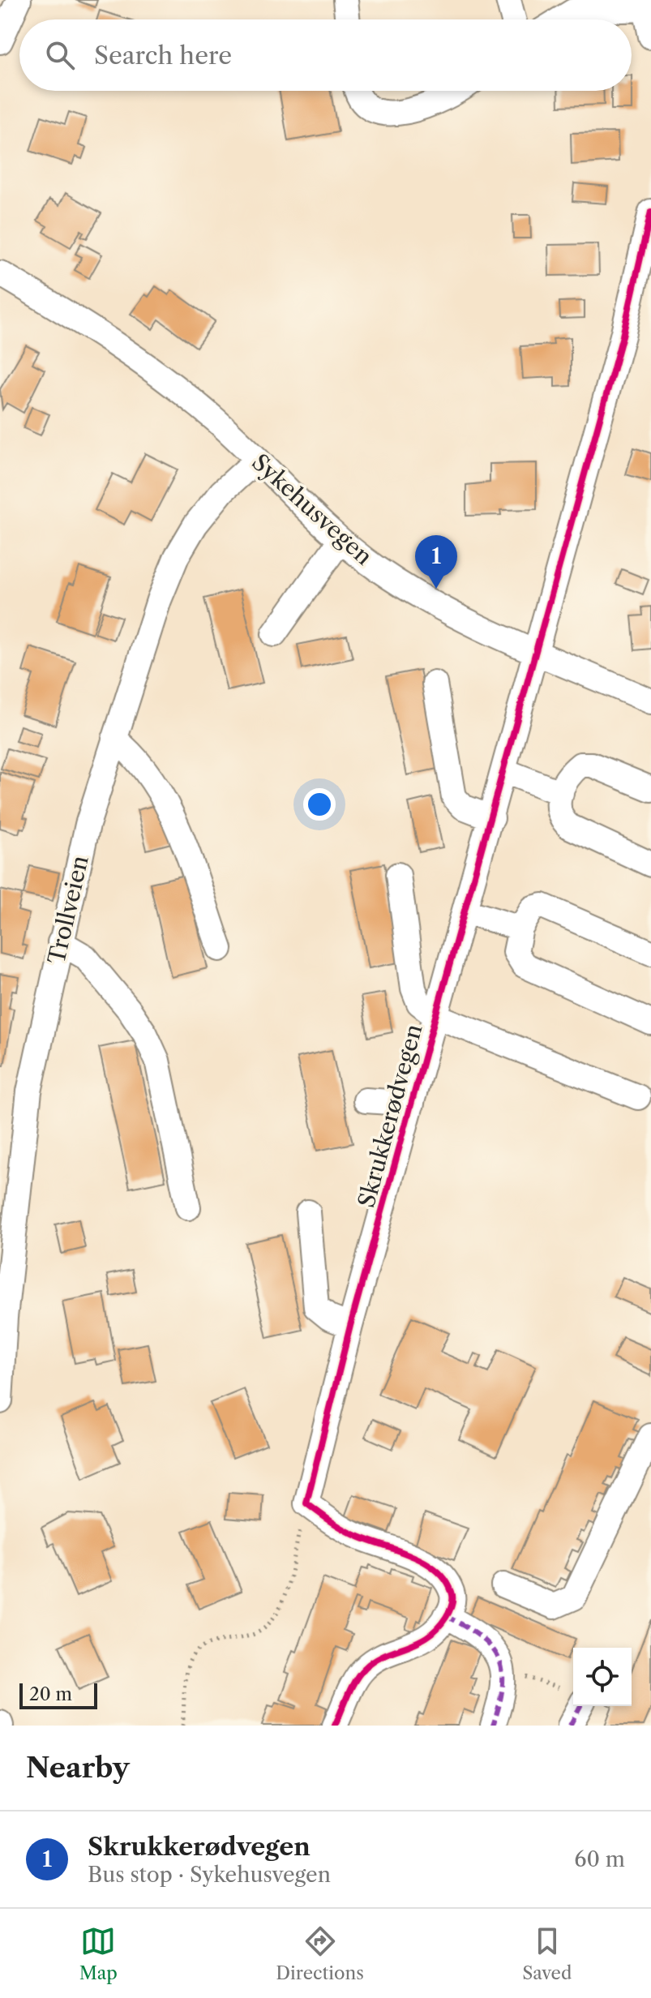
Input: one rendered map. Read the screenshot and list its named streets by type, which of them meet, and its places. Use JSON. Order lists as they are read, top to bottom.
{
  "streets": {
    "street": ["Sykehusvegen", "Trollveien", "Skrukkerødvegen"]
  },
  "crossings": [
    ["Sykehusvegen", "Trollveien"],
    ["Sykehusvegen", "Skrukkerødvegen"]
  ],
  "scale_bar": "20 m",
  "page": {
    "search": "Search here",
    "pins": "1",
    "scale": "20 m",
    "heading": "Nearby",
    "list": [
      {
        "mark": "1",
        "name": "Skrukkerødvegen",
        "note": "Bus stop · Sykehusvegen",
        "value": "60 m"
      }
    ],
    "nav": ["Map", "Directions", "Saved"]
  }
}
